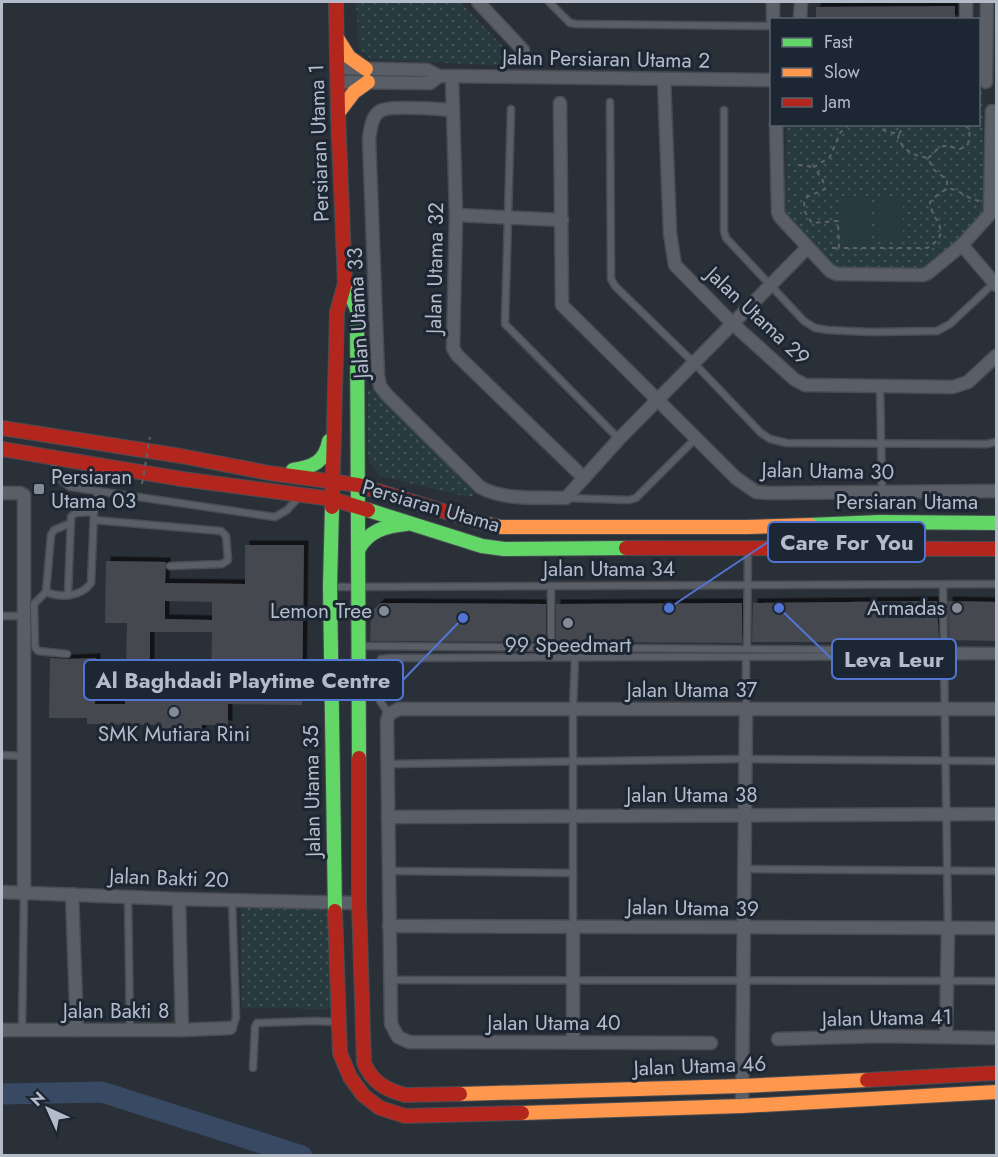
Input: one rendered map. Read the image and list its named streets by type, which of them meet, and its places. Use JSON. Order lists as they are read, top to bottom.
{
  "streets": {
    "street": [
      "Jalan Persiaran Utama 2",
      "Persiaran Utama 1",
      "Jalan Utama 32",
      "Jalan Utama 33",
      "Jalan Utama 29",
      "Jalan Utama 30",
      "Persiaran Utama",
      "Jalan Utama 37",
      "Jalan Utama 35",
      "Jalan Utama 38",
      "Jalan Bakti 20",
      "Jalan Utama 39",
      "Jalan Bakti 8",
      "Jalan Utama 41",
      "Jalan Utama 40",
      "Jalan Utama 46"
    ],
    "lane": ["Jalan Utama 34"]
  },
  "crossings": [
    ["Jalan Persiaran Utama 2", "Persiaran Utama 1"],
    ["Jalan Persiaran Utama 2", "Jalan Utama 32"],
    ["Jalan Persiaran Utama 2", "Jalan Utama 29"],
    ["Persiaran Utama 1", "Persiaran Utama"],
    ["Persiaran Utama 1", "Jalan Utama 35"],
    ["Jalan Utama 32", "Jalan Utama 33"],
    ["Jalan Utama 33", "Jalan Utama 30"],
    ["Persiaran Utama", "Jalan Utama 35"],
    ["Jalan Utama 34", "Jalan Utama 35"],
    ["Jalan Utama 35", "Jalan Bakti 20"],
    ["Jalan Utama 35", "Jalan Utama 46"]
  ],
  "places": {
    "transit": ["Persiaran Utama 03"],
    "other": [
      "Care For You",
      "Leva Leur",
      "Armadas",
      "Lemon Tree",
      "Al Baghdadi Playtime Centre",
      "99 Speedmart",
      "SMK Mutiara Rini"
    ]
  },
  "legend": ["Fast", "Slow", "Jam"],
  "north": "top left"
}
